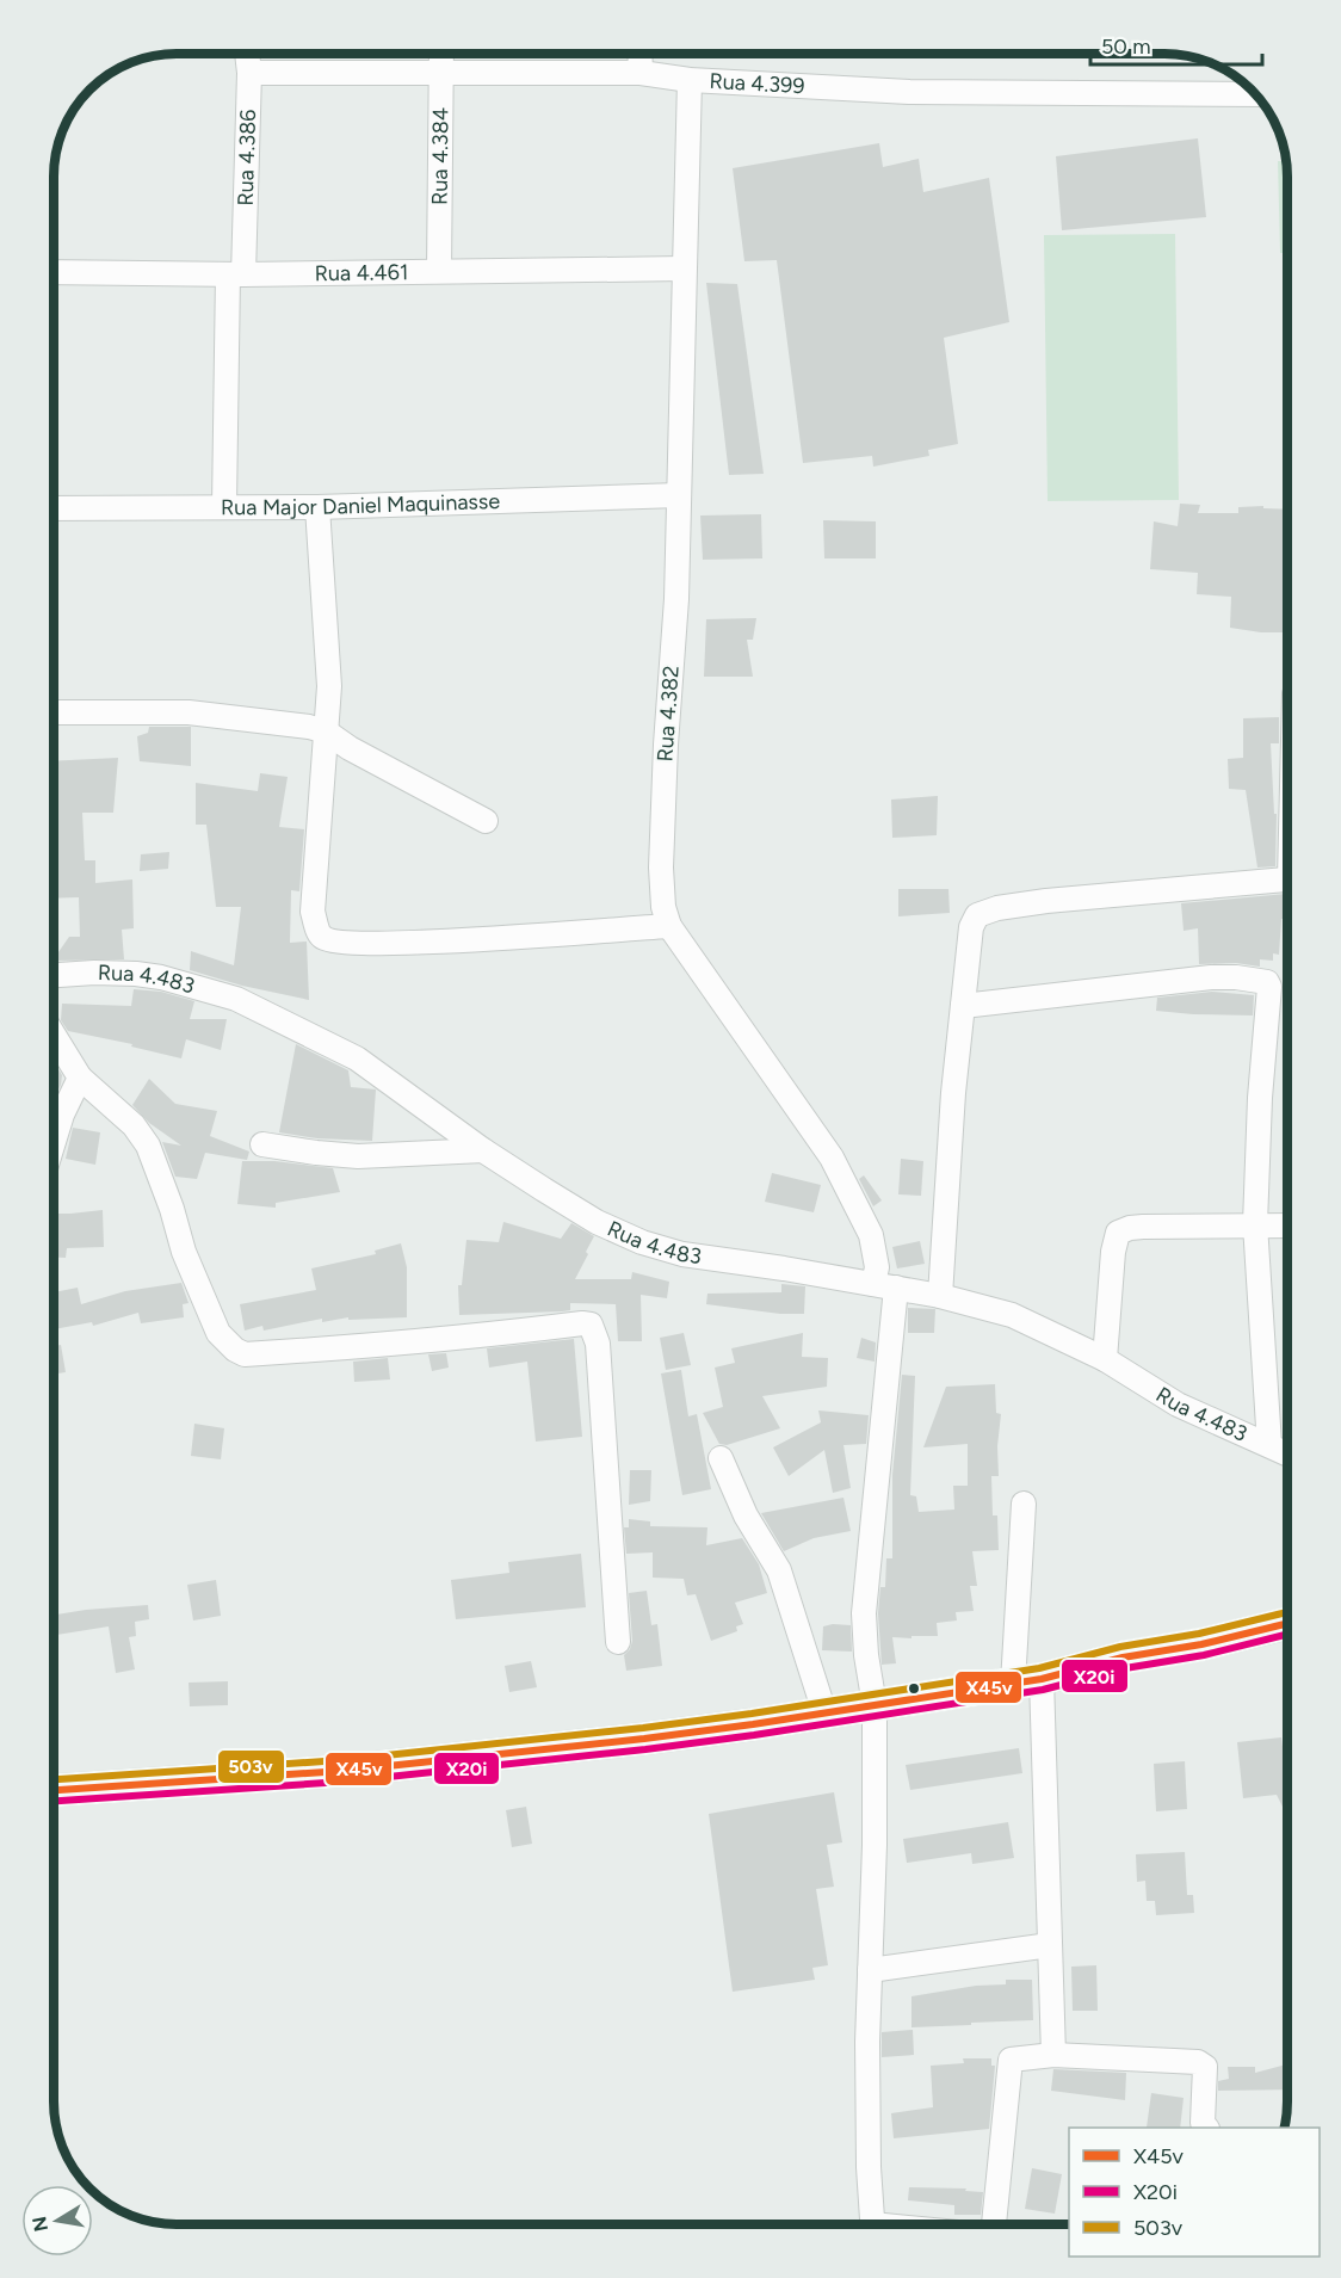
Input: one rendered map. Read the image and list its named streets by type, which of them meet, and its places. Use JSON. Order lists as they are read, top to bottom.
{
  "streets": {
    "street": [
      "Rua 4.399",
      "Rua 4.384",
      "Rua 4.386",
      "Rua 4.461",
      "Rua Major Daniel Maquinasse",
      "Rua 4.382",
      "Rua 4.483"
    ]
  },
  "crossings": [
    ["Rua 4.399", "Rua 4.384"],
    ["Rua 4.399", "Rua 4.386"],
    ["Rua 4.399", "Rua 4.382"],
    ["Rua 4.384", "Rua 4.461"],
    ["Rua 4.386", "Rua 4.461"],
    ["Rua 4.386", "Rua Major Daniel Maquinasse"],
    ["Rua 4.461", "Rua 4.382"],
    ["Rua Major Daniel Maquinasse", "Rua 4.382"],
    ["Rua 4.382", "Rua 4.483"]
  ],
  "lines": ["transit line 503v", "transit line X45v", "transit line X20i"],
  "legend": ["X45v", "X20i", "503v"],
  "scale_bar": "50 m",
  "north": "left"
}
